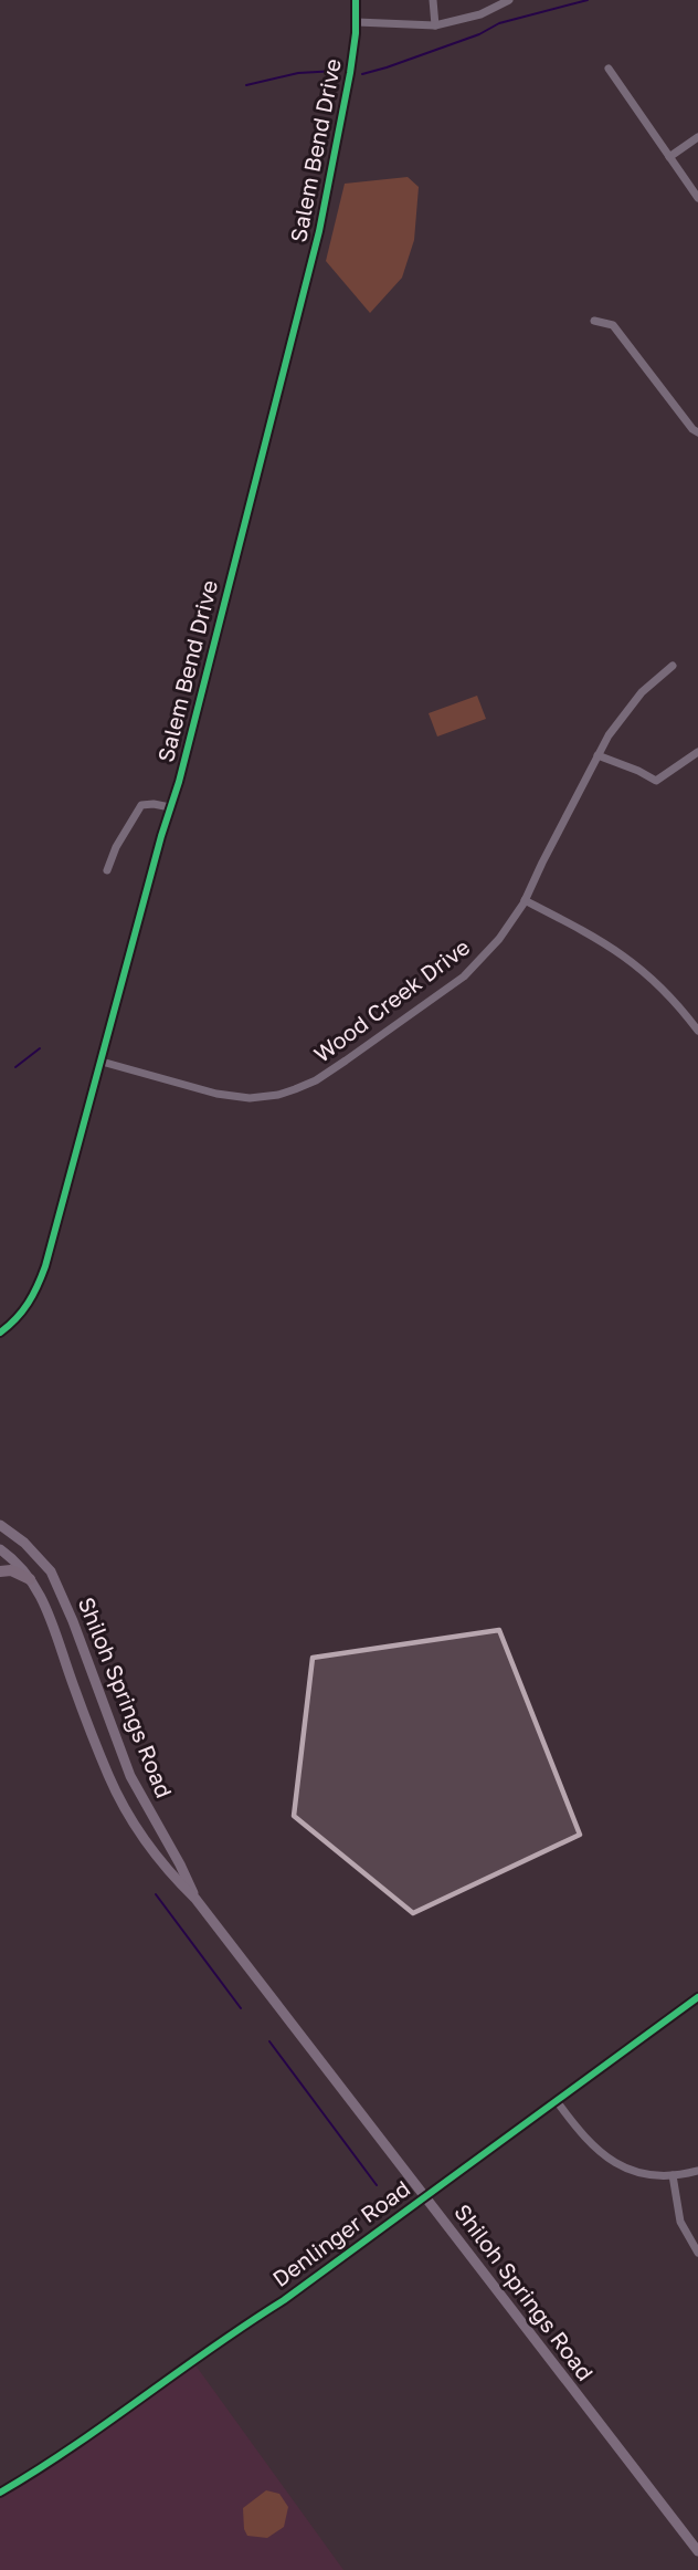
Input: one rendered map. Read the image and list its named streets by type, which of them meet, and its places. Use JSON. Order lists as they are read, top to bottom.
{
  "streets": {
    "main road": ["Shiloh Springs Road"],
    "street": ["Salem Bend Drive", "Wood Creek Drive", "Denlinger Road"]
  },
  "crossings": [
    ["Salem Bend Drive", "Wood Creek Drive"],
    ["Shiloh Springs Road", "Denlinger Road"]
  ]
}
